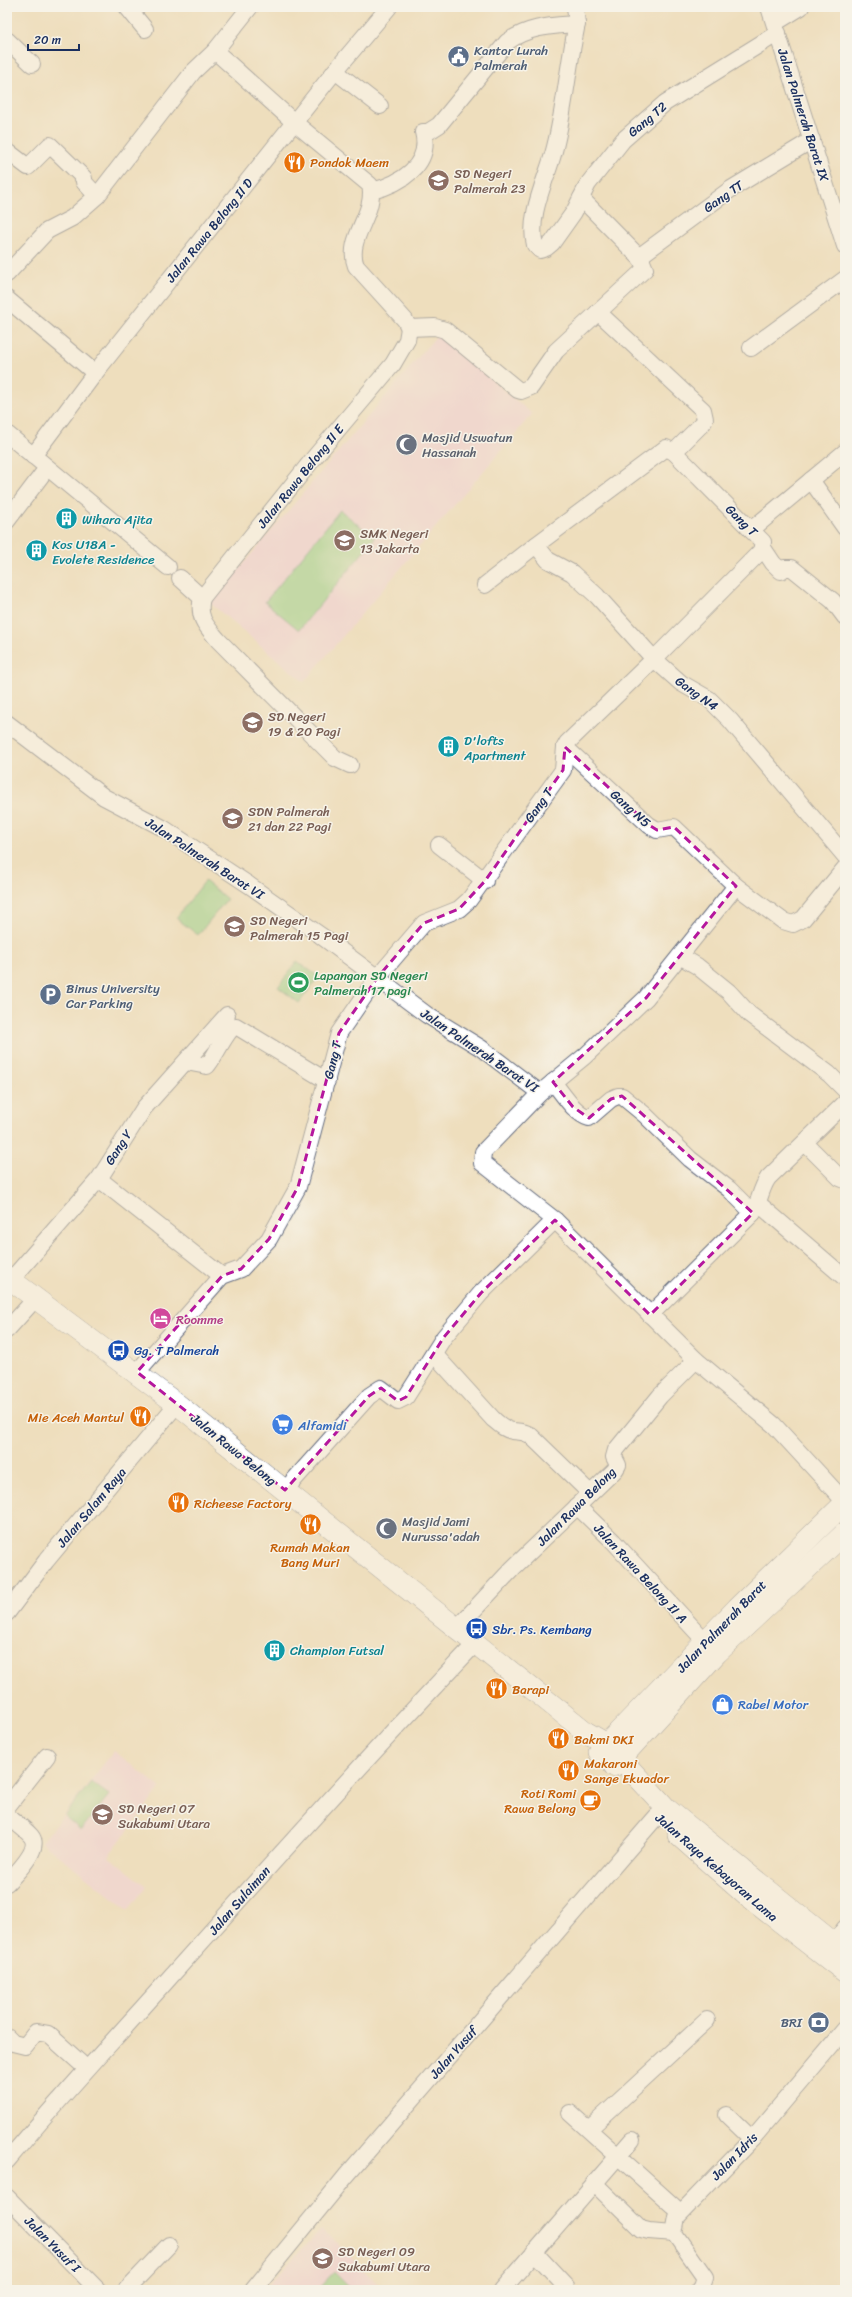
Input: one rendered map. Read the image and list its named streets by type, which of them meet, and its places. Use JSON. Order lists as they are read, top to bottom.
{
  "streets": {
    "main road": ["Jalan Rawa Belong", "Jalan Palmerah Barat", "Jalan Raya Kebayoran Lama"],
    "street": [
      "Jalan Palmerah Barat IX",
      "Gang T2",
      "Gang TT",
      "Jalan Rawa Belong II D",
      "Jalan Rawa Belong II E",
      "Gang T",
      "Gang N4",
      "Gang N5",
      "Jalan Palmerah Barat VI",
      "Gang Y",
      "Jalan Salam Raya",
      "Jalan Rawa Belong II A",
      "Jalan Sulaiman",
      "Jalan Yusuf",
      "Jalan Idris",
      "Jalan Yusuf I"
    ]
  },
  "crossings": [
    ["Jalan Palmerah Barat IX", "Gang T2"],
    ["Jalan Palmerah Barat IX", "Gang TT"],
    ["Gang T", "Gang N4"],
    ["Gang T", "Gang N5"],
    ["Gang T", "Jalan Palmerah Barat VI"],
    ["Gang T", "Jalan Rawa Belong"],
    ["Gang N5", "Jalan Palmerah Barat VI"],
    ["Gang Y", "Jalan Rawa Belong"],
    ["Jalan Rawa Belong", "Jalan Salam Raya"],
    ["Jalan Rawa Belong", "Jalan Rawa Belong II A"],
    ["Jalan Rawa Belong", "Jalan Palmerah Barat"],
    ["Jalan Rawa Belong", "Jalan Raya Kebayoran Lama"],
    ["Jalan Rawa Belong", "Jalan Sulaiman"],
    ["Jalan Rawa Belong II A", "Jalan Palmerah Barat"],
    ["Jalan Palmerah Barat", "Jalan Raya Kebayoran Lama"],
    ["Jalan Raya Kebayoran Lama", "Jalan Yusuf"]
  ],
  "places": {
    "public building": ["Kantor Lurah Palmerah"],
    "restaurant": [
      "Pondok Maem",
      "Mie Aceh Mantul",
      "Richeese Factory",
      "Rumah Makan Bang Muri",
      "Barapi",
      "Bakmi DKI",
      "Makaroni Sange Ekuador"
    ],
    "school or university": [
      "SD Negeri Palmerah 23",
      "SMK Negeri 13 Jakarta",
      "SD Negeri 19 & 20 Pagi",
      "SDN Palmerah 21 dan 22 Pagi",
      "SD Negeri Palmerah 15 Pagi",
      "SD Negeri 07 Sukabumi Utara",
      "SD Negeri 09 Sukabumi Utara"
    ],
    "mosque": ["Masjid Uswatun Hassanah", "Masjid Jami Nurussa'adah"],
    "building": [
      "Wihara Ajita",
      "Kos U18A - Evolete Residence",
      "D'lofts Apartment",
      "Champion Futsal"
    ],
    "sports": ["Lapangan SD Negeri Palmerah 17 pagi"],
    "parking": ["Binus University Car Parking"],
    "hotel": ["Roomme"],
    "bus stop": ["Gg. T Palmerah", "Sbr. Ps. Kembang"],
    "supermarket": ["Alfamidi"],
    "shop": ["Rabel Motor"],
    "cafe": ["Roti Romi Rawa Belong"],
    "bank": ["BRI"]
  },
  "scale_bar": "20 m"
}
